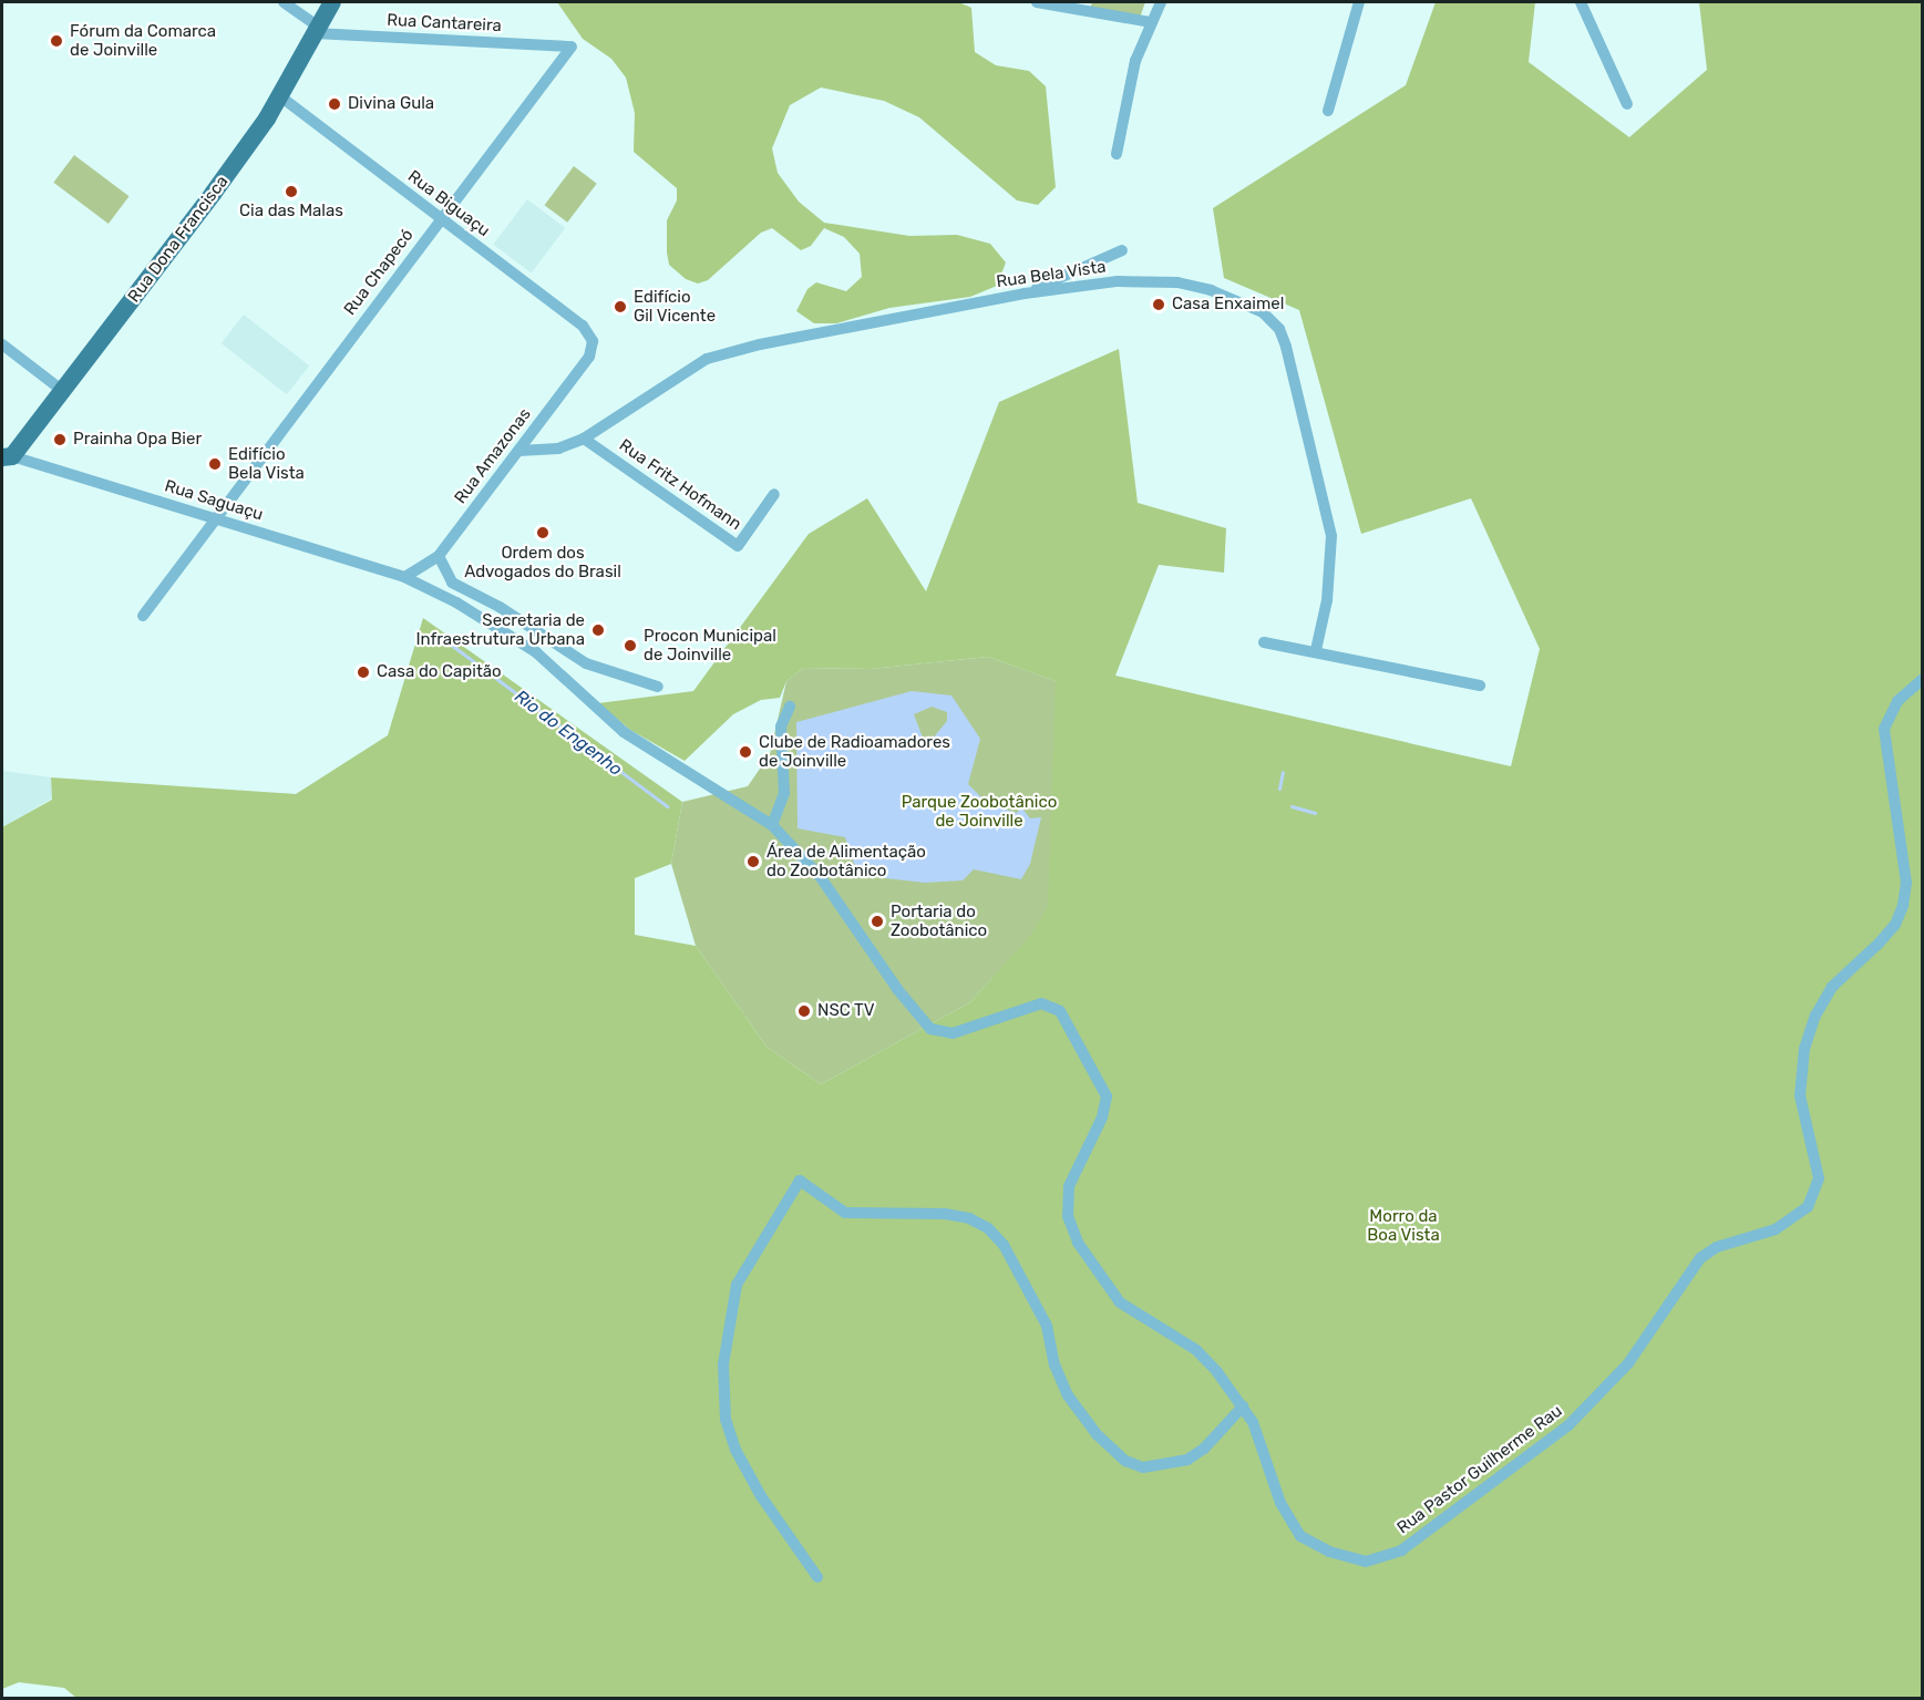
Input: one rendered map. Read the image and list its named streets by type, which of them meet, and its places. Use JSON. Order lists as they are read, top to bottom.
{
  "streets": {
    "main road": ["Rua Dona Francisca"],
    "street": [
      "Rua Cantareira",
      "Rua Biguaçu",
      "Rua Chapecó",
      "Rua Bela Vista",
      "Rua Amazonas",
      "Rua Fritz Hofmann",
      "Rua Saguaçu",
      "Rua Pastor Guilherme Rau"
    ]
  },
  "crossings": [
    ["Rua Cantareira", "Rua Dona Francisca"],
    ["Rua Cantareira", "Rua Chapecó"],
    ["Rua Biguaçu", "Rua Dona Francisca"],
    ["Rua Biguaçu", "Rua Chapecó"],
    ["Rua Biguaçu", "Rua Amazonas"],
    ["Rua Dona Francisca", "Rua Saguaçu"],
    ["Rua Chapecó", "Rua Saguaçu"],
    ["Rua Bela Vista", "Rua Amazonas"],
    ["Rua Bela Vista", "Rua Fritz Hofmann"],
    ["Rua Amazonas", "Rua Saguaçu"],
    ["Rua Amazonas", "Rua Pastor Guilherme Rau"],
    ["Rua Saguaçu", "Rua Pastor Guilherme Rau"]
  ],
  "water": ["Rio do Engenho"],
  "parks": ["Parque Zoobotânico de Joinville", "Morro da Boa Vista"],
  "places": [
    "Fórum da Comarca de Joinville",
    "Divina Gula",
    "Cia das Malas",
    "Casa Enxaimel",
    "Edifício Gil Vicente",
    "Prainha Opa Bier",
    "Edifício Bela Vista",
    "Ordem dos Advogados do Brasil",
    "Secretaria de Infraestrutura Urbana",
    "Procon Municipal de Joinville",
    "Casa do Capitão",
    "Clube de Radioamadores de Joinville",
    "Área de Alimentação do Zoobotânico",
    "Portaria do Zoobotânico",
    "NSC TV"
  ]
}
